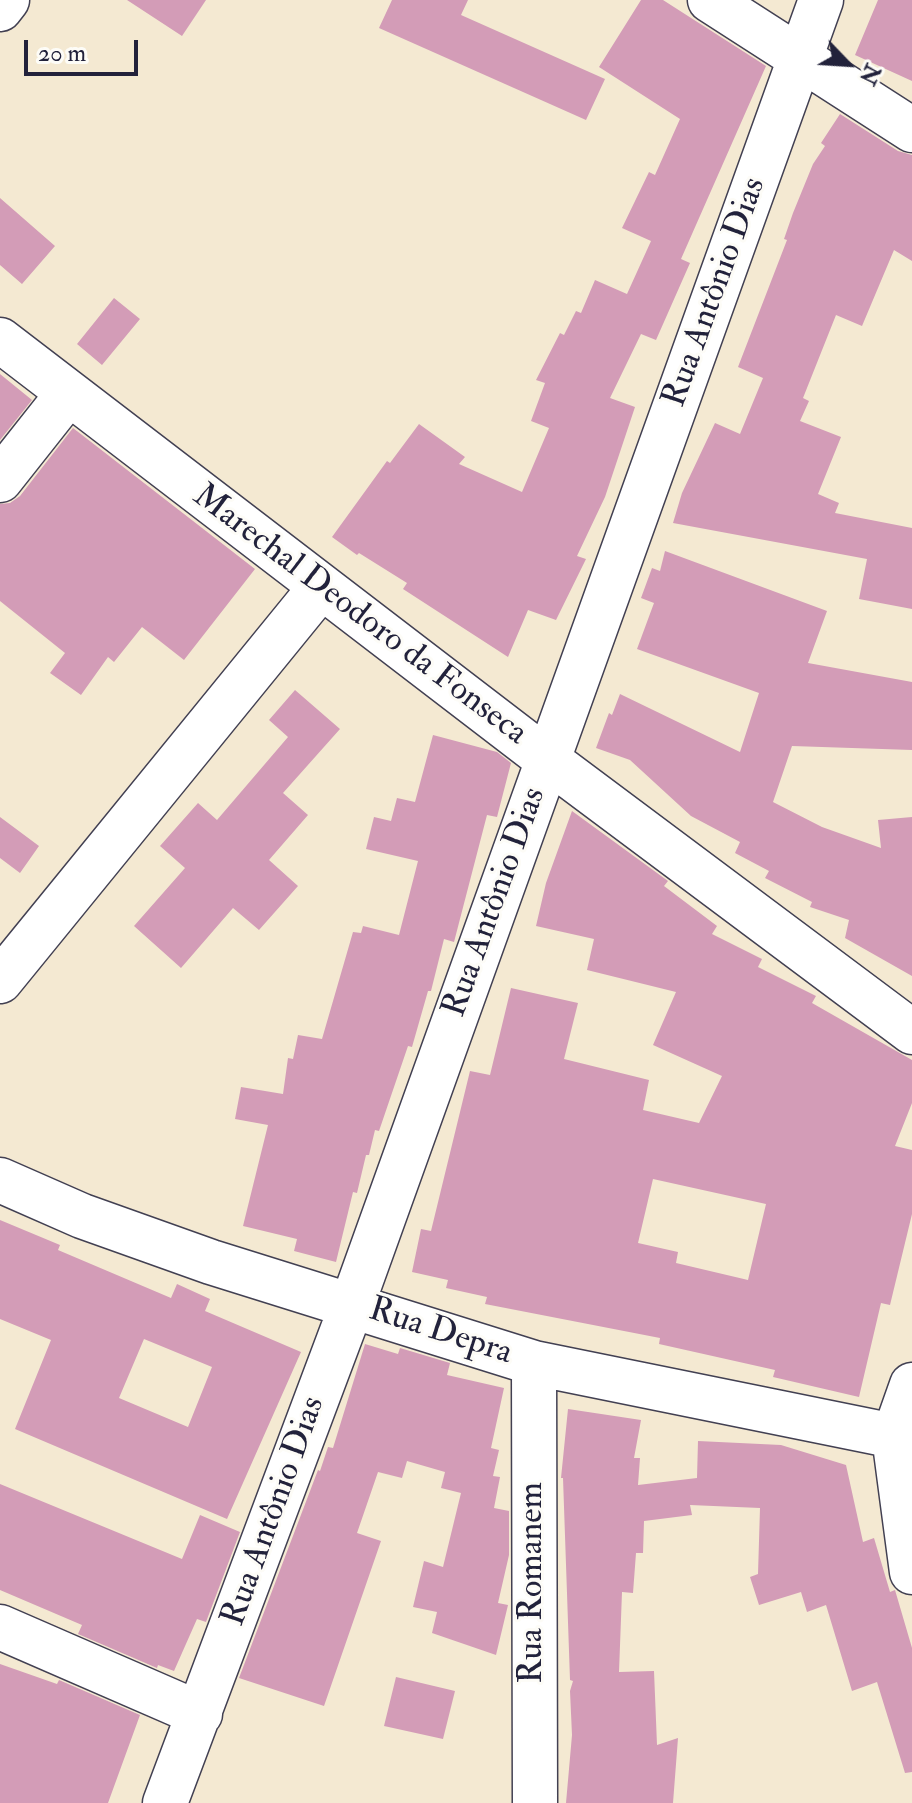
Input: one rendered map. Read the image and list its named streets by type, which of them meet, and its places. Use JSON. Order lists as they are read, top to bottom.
{
  "streets": {
    "street": [
      "Rua Antônio Dias",
      "Marechal Deodoro da Fonseca",
      "Rua Depra",
      "Rua Romanem"
    ]
  },
  "crossings": [
    ["Rua Antônio Dias", "Marechal Deodoro da Fonseca"],
    ["Rua Antônio Dias", "Rua Depra"],
    ["Rua Depra", "Rua Romanem"]
  ],
  "scale_bar": "20 m",
  "north": "bottom right"
}
